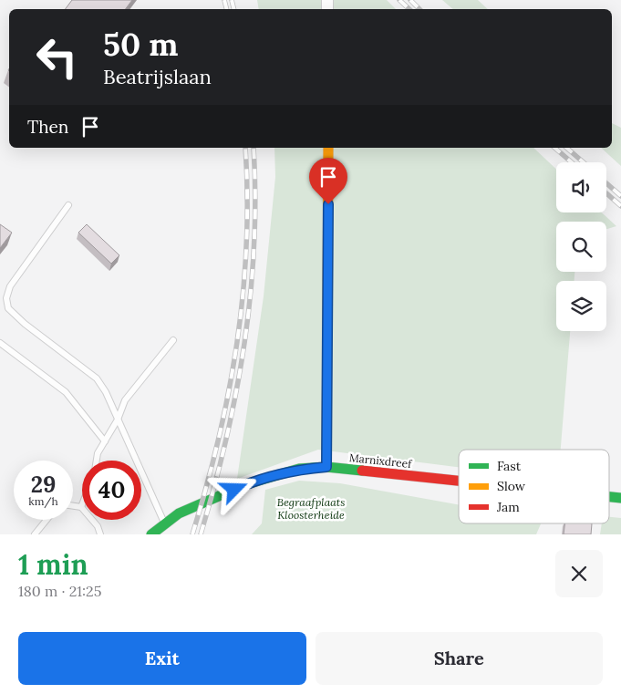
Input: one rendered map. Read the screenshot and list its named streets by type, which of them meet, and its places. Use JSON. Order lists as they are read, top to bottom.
{
  "streets": {
    "street": ["Marnixdreef"]
  },
  "parks": ["Begraafplaats Kloosterheide"],
  "legend": ["Fast", "Slow", "Jam"],
  "page": {
    "turn": ["50 m", "Beatrijslaan"],
    "then": "Then",
    "speed": "29 km/h",
    "limit": "40",
    "heading": ["1 min", "180 m · 21:25"],
    "buttons": ["Exit", "Share"]
  }
}
